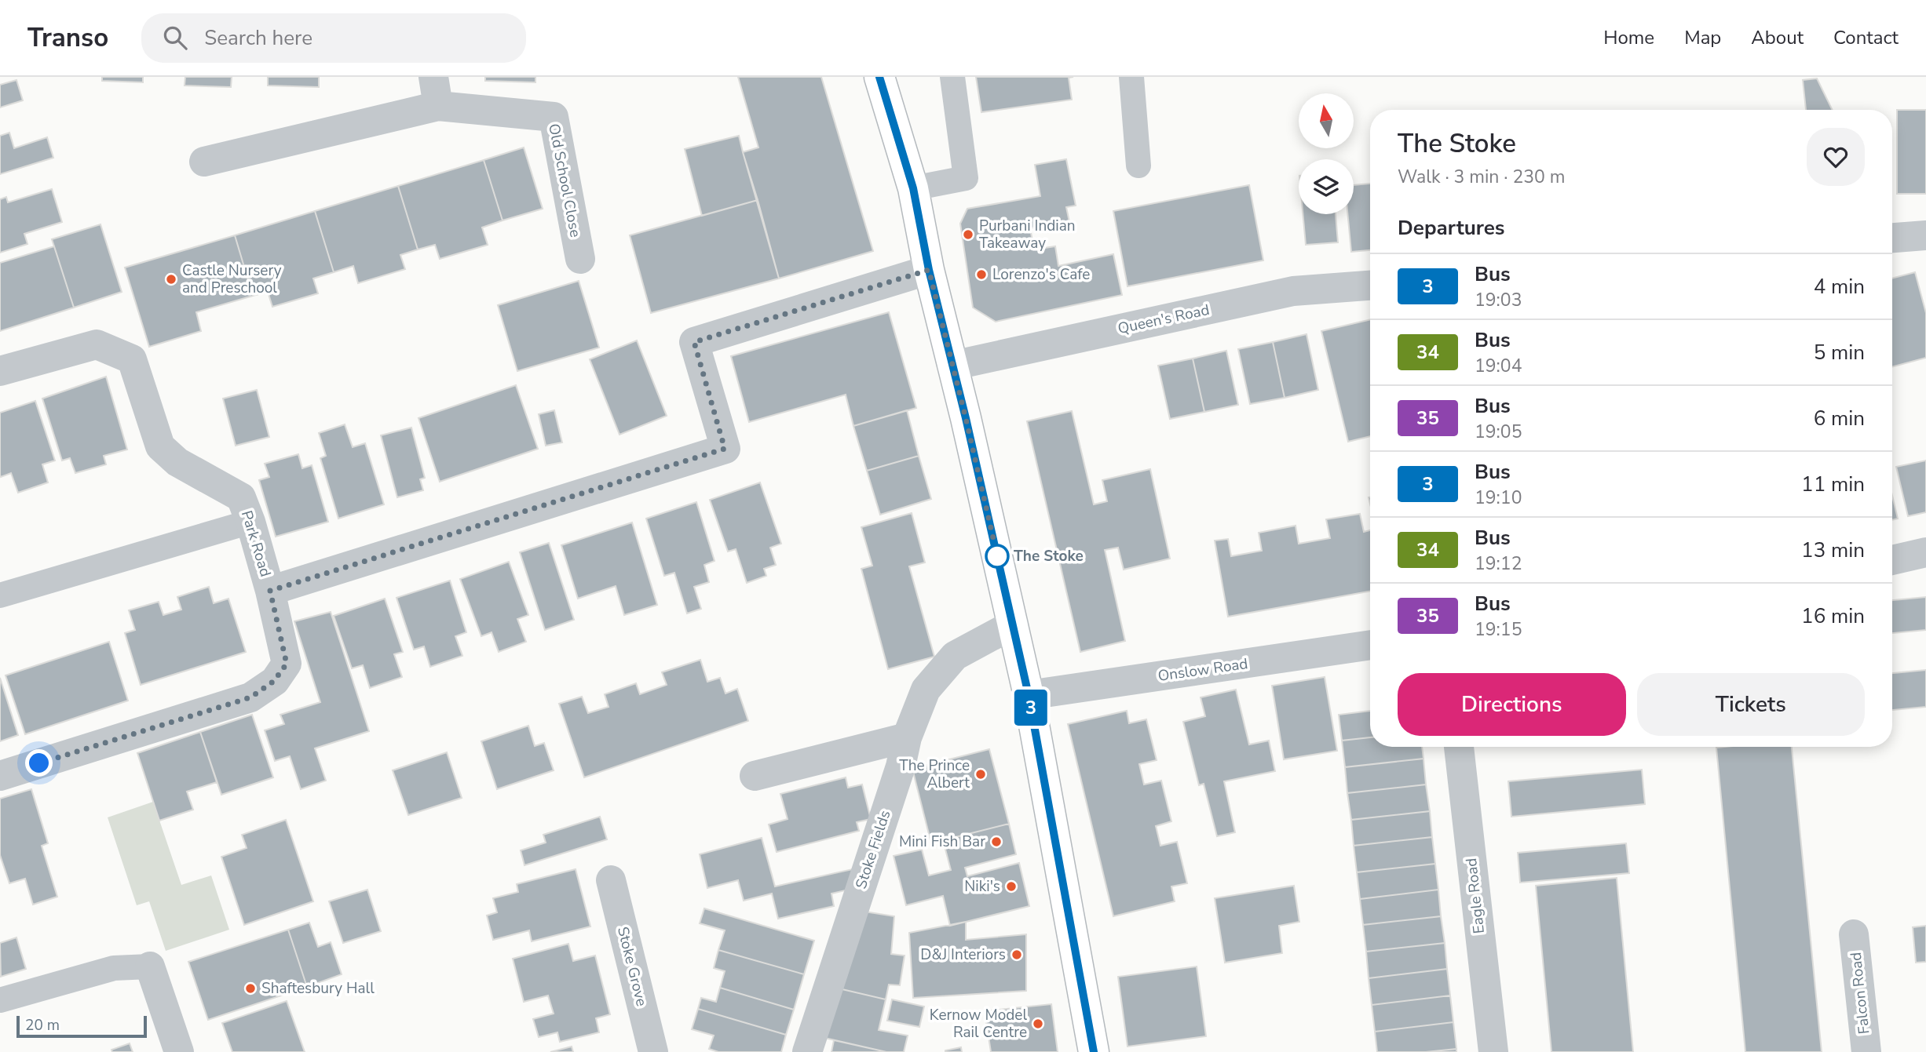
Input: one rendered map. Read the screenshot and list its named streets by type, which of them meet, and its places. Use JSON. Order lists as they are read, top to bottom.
{
  "streets": {
    "street": [
      "Old School Close",
      "Queen's Road",
      "Park Road",
      "Onslow Road",
      "Stoke Fields",
      "Eagle Road",
      "Stoke Grove",
      "Falcon Road"
    ]
  },
  "places": [
    "Purbani Indian Takeaway",
    "Lorenzo's Cafe",
    "Castle Nursery and Preschool",
    "The Stoke",
    "The Prince Albert",
    "Mini Fish Bar",
    "Niki's",
    "D&J Interiors",
    "Shaftesbury Hall",
    "Kernow Model Rail Centre"
  ],
  "lines": ["bus line 3"],
  "scale_bar": "20 m",
  "north": "top",
  "page": {
    "header": "Transo",
    "search": "Search here",
    "nav": [
      "Home",
      "Map",
      "About",
      "Contact"
    ],
    "on_map": "3",
    "heading": [
      ["The Stoke", "Walk · 3 min · 230 m"],
      "Departures"
    ],
    "list": [
      {
        "mark": "3",
        "name": "Bus",
        "note": "19:03",
        "value": "4 min"
      },
      {
        "mark": "34",
        "name": "Bus",
        "note": "19:04",
        "value": "5 min"
      },
      {
        "mark": "35",
        "name": "Bus",
        "note": "19:05",
        "value": "6 min"
      },
      {
        "mark": "3",
        "name": "Bus",
        "note": "19:10",
        "value": "11 min"
      },
      {
        "mark": "34",
        "name": "Bus",
        "note": "19:12",
        "value": "13 min"
      },
      {
        "mark": "35",
        "name": "Bus",
        "note": "19:15",
        "value": "16 min"
      }
    ],
    "buttons": ["Directions", "Tickets"],
    "scale": "20 m"
  }
}
